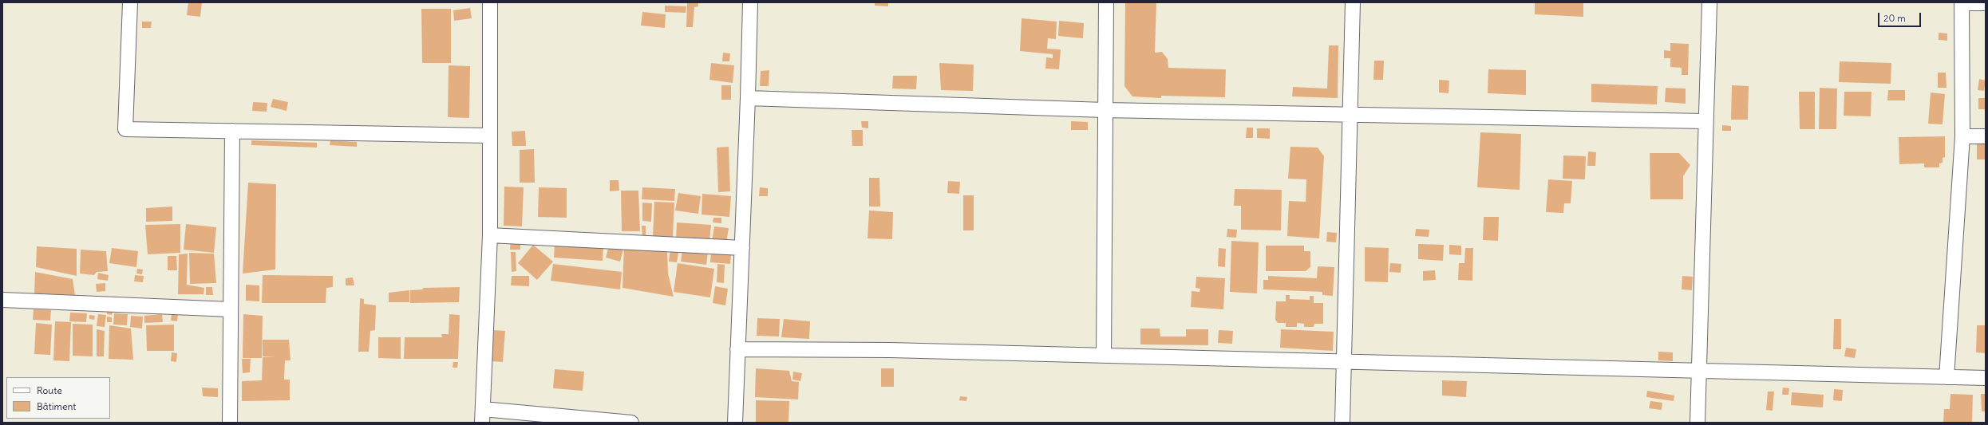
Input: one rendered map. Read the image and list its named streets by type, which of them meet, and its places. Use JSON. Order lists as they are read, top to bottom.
{
  "legend": ["Route", "Bâtiment"],
  "scale_bar": "20 m"
}
